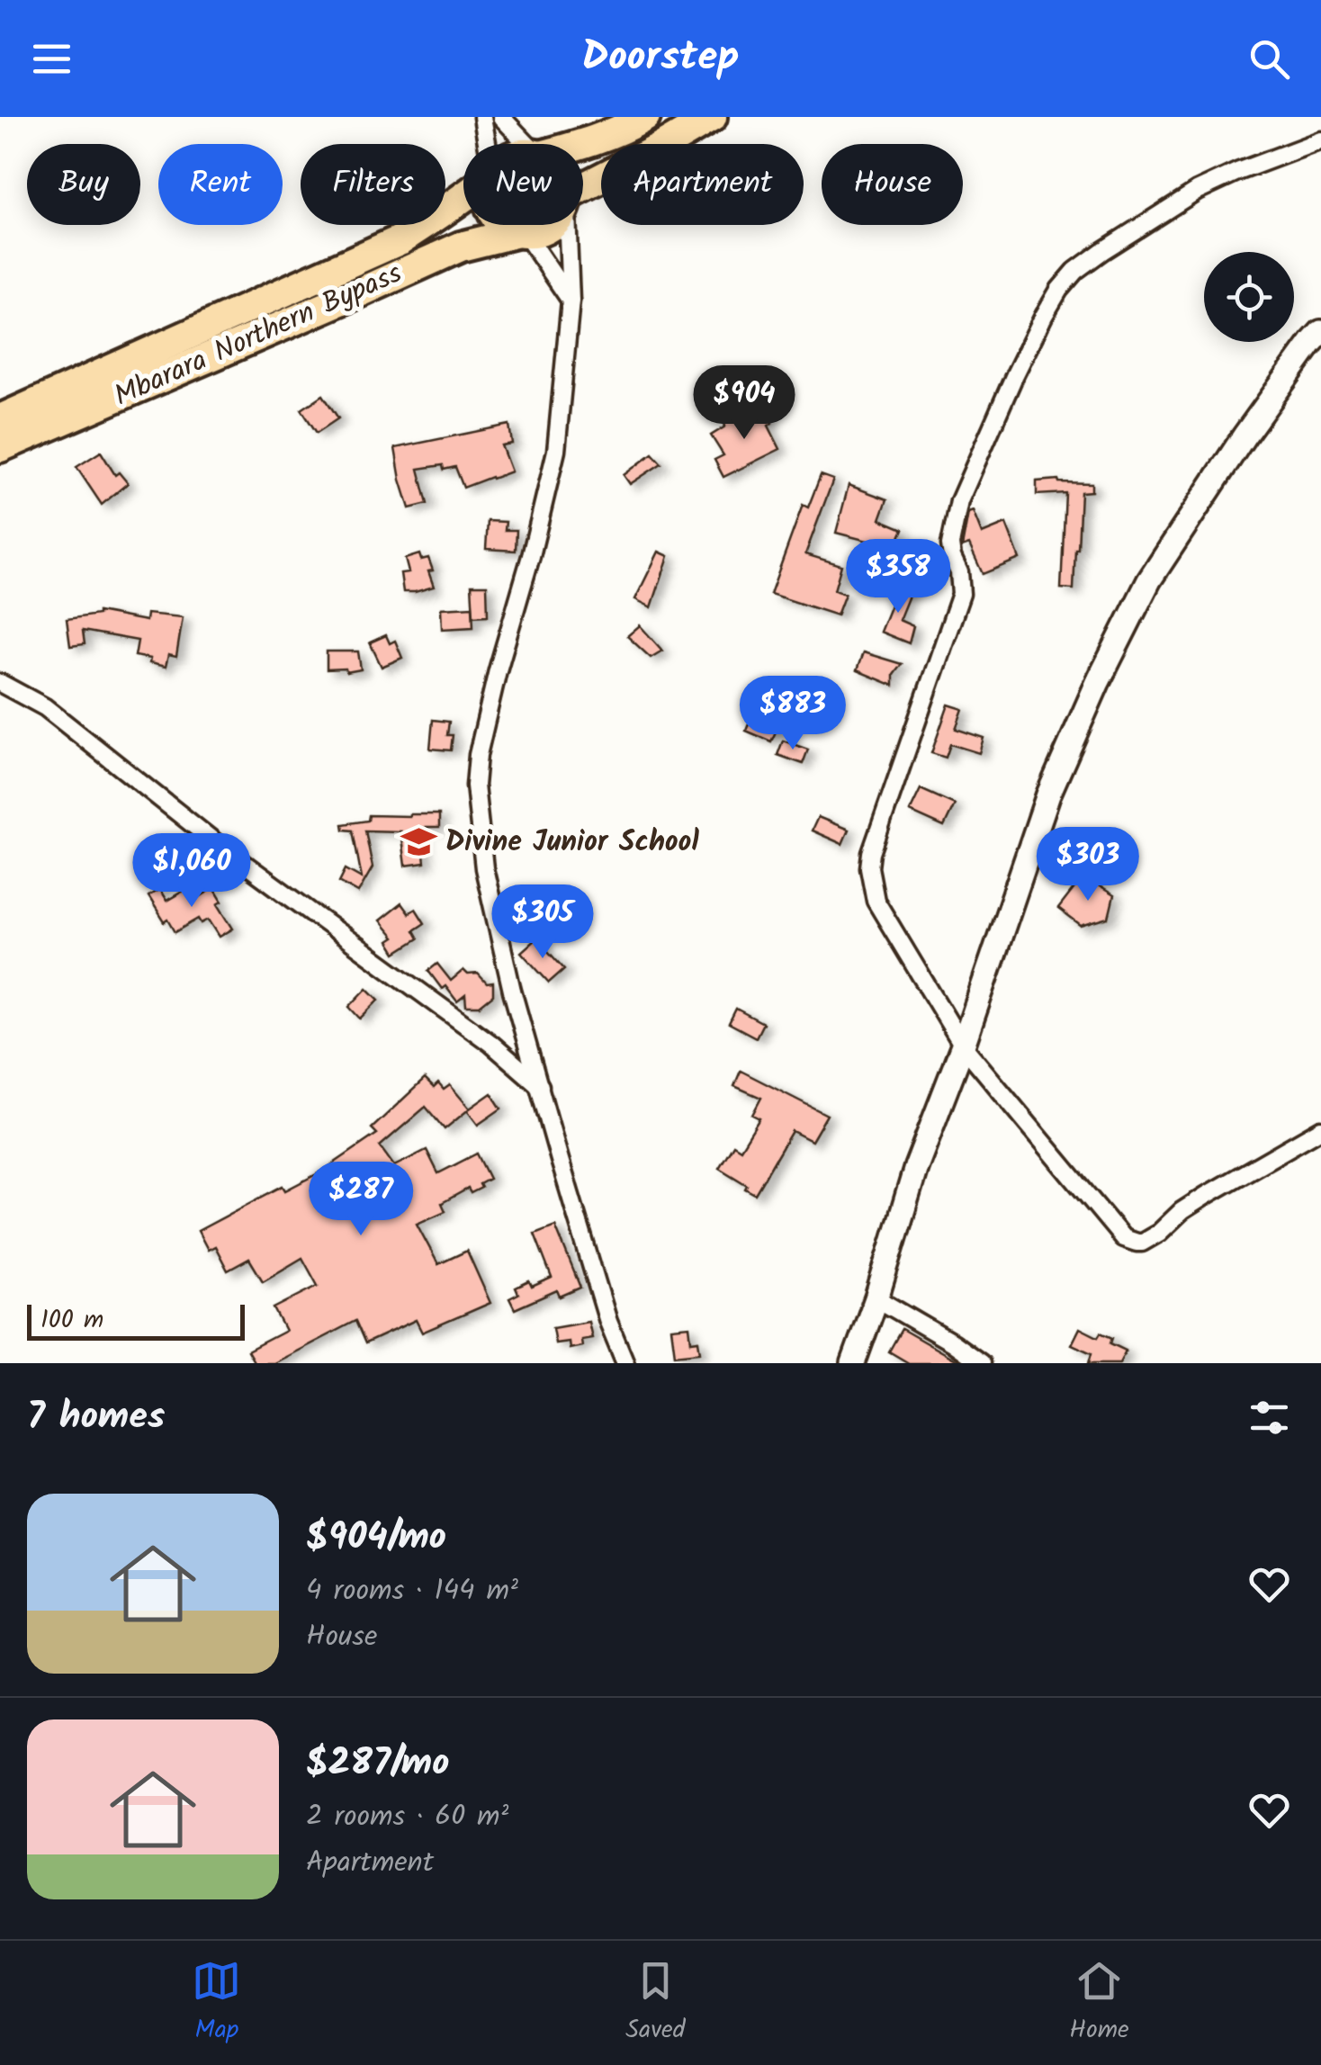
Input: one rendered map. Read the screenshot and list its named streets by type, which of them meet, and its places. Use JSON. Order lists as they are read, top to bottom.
{
  "streets": {
    "highway": ["Mbarara Northern Bypass"]
  },
  "places": {
    "school or university": ["Divine Junior School"]
  },
  "scale_bar": "100 m",
  "page": {
    "header": "Doorstep",
    "chip": [
      "Buy",
      "Rent",
      "Filters",
      "New",
      "Apartment",
      "House"
    ],
    "price": [
      "$904",
      "$358",
      "$883",
      "$303",
      "$1,060",
      "$305",
      "$287"
    ],
    "scale": "100 m",
    "heading": "7 homes",
    "list": [
      {
        "name": "$904/mo",
        "note": "4 rooms · 144 m² · House"
      },
      {
        "name": "$287/mo",
        "note": "2 rooms · 60 m² · Apartment"
      }
    ],
    "tabs": ["Map", "Saved", "Home"]
  }
}
